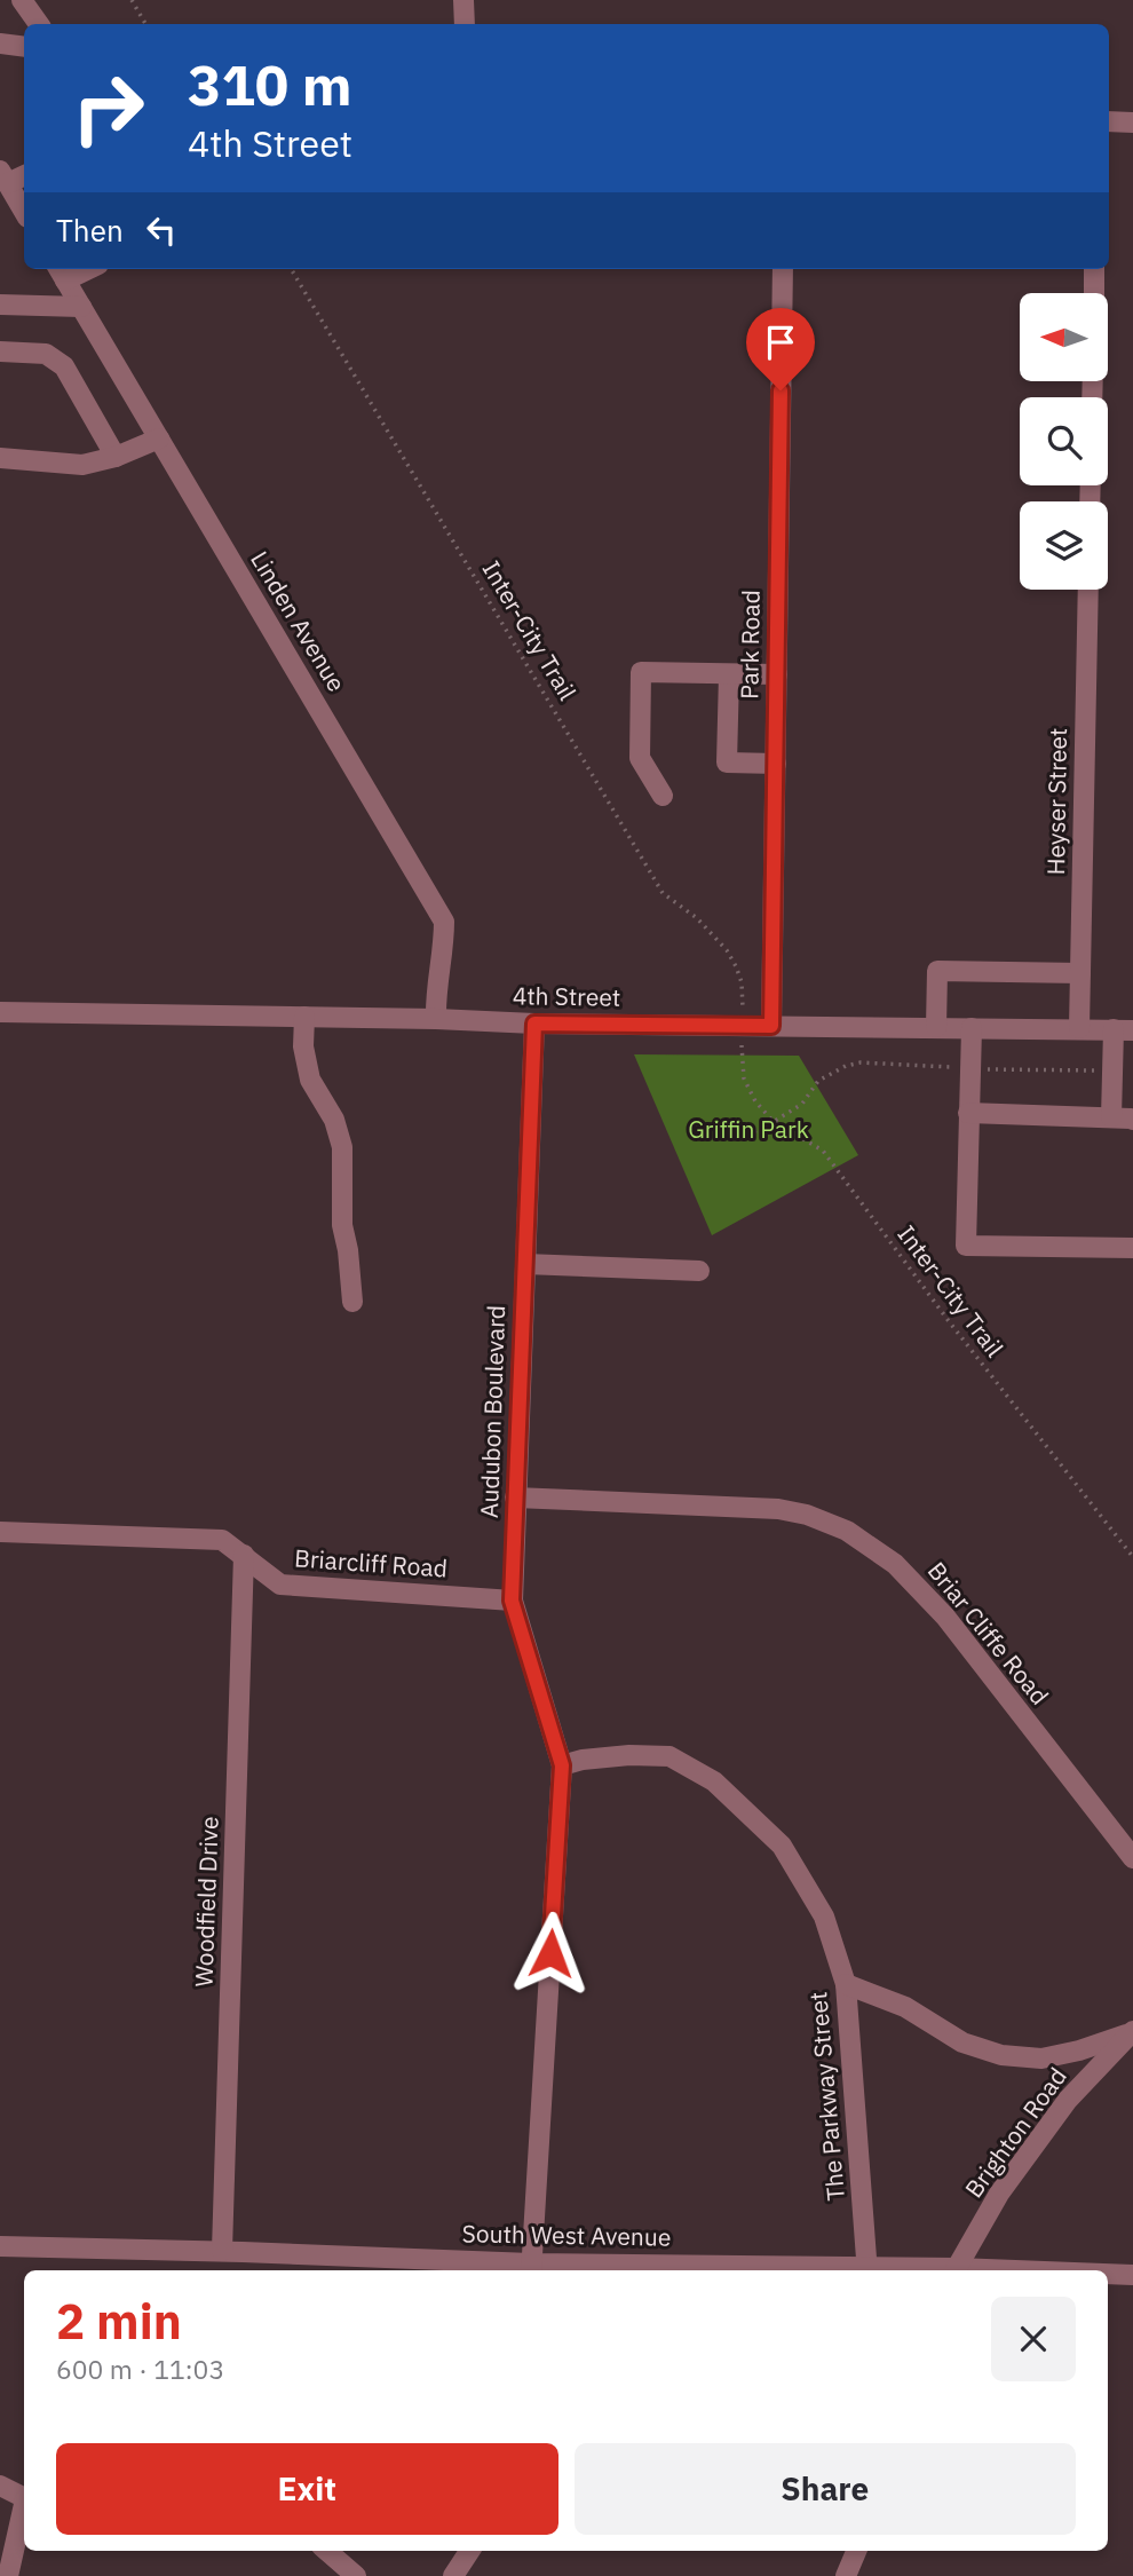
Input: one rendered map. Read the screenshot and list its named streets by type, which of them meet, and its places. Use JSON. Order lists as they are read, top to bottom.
{
  "streets": {
    "street": [
      "Linden Avenue",
      "Park Road",
      "Heyser Street",
      "4th Street",
      "Audubon Boulevard",
      "Briarcliff Road",
      "Briar Cliffe Road",
      "Woodfield Drive",
      "The Parkway Street",
      "Brighton Road",
      "South West Avenue"
    ],
    "path": ["Inter-City Trail"]
  },
  "crossings": [
    ["Linden Avenue", "4th Street"],
    ["Park Road", "4th Street"],
    ["Heyser Street", "4th Street"],
    ["4th Street", "Audubon Boulevard"],
    ["Audubon Boulevard", "Briarcliff Road"],
    ["Audubon Boulevard", "Briar Cliffe Road"],
    ["Audubon Boulevard", "The Parkway Street"],
    ["Audubon Boulevard", "South West Avenue"],
    ["Briarcliff Road", "Woodfield Drive"],
    ["Woodfield Drive", "South West Avenue"],
    ["The Parkway Street", "South West Avenue"],
    ["Brighton Road", "South West Avenue"]
  ],
  "parks": ["Griffin Park"],
  "north": "left",
  "page": {
    "turn": ["310 m", "4th Street"],
    "then": "Then",
    "heading": ["2 min", "600 m · 11:03"],
    "buttons": ["Exit", "Share"]
  }
}
